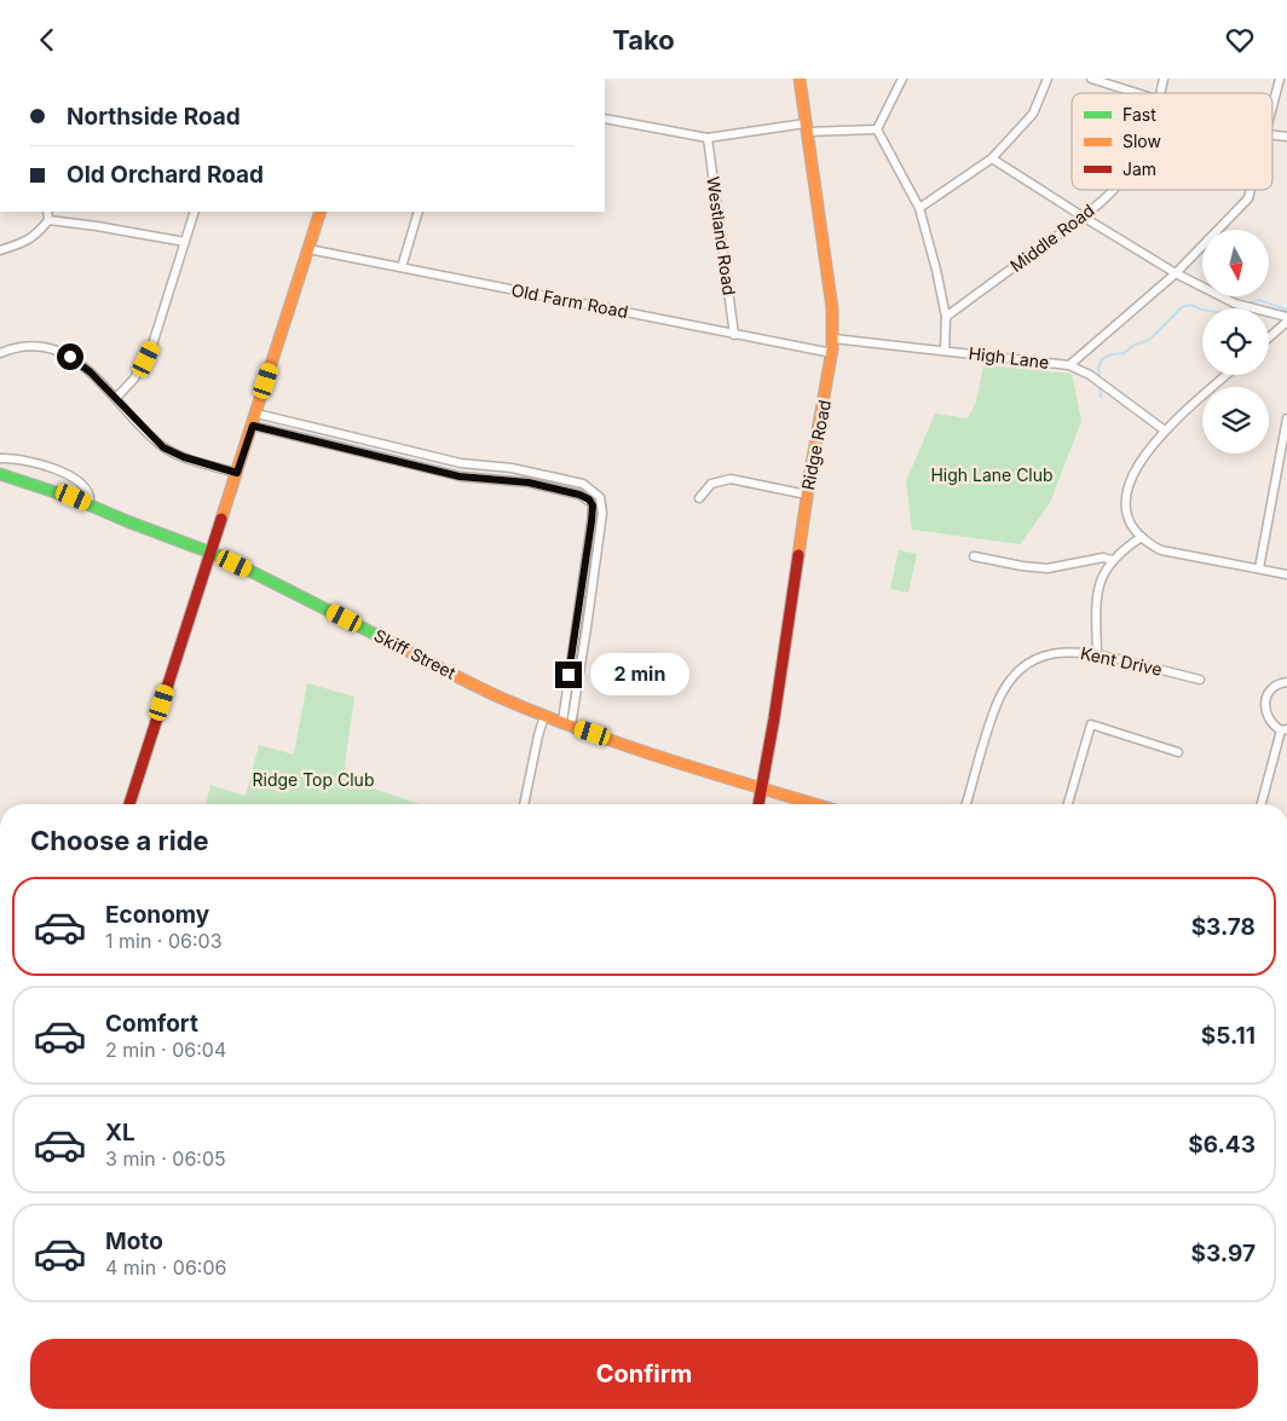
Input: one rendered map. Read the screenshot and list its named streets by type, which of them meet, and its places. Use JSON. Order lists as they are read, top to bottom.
{
  "streets": {
    "main road": ["Ridge Road", "Skiff Street"],
    "street": [
      "Westland Road",
      "Middle Road",
      "Old Farm Road",
      "High Lane",
      "Kent Drive"
    ]
  },
  "crossings": [
    ["Westland Road", "Old Farm Road"],
    ["Old Farm Road", "Ridge Road"],
    ["High Lane", "Ridge Road"],
    ["Ridge Road", "Skiff Street"]
  ],
  "parks": ["High Lane Club", "Ridge Top Club"],
  "legend": ["Fast", "Slow", "Jam"],
  "north": "bottom",
  "page": {
    "header": "Tako",
    "banner": ["Northside Road", "Old Orchard Road"],
    "bubble": "2 min",
    "heading": "Choose a ride",
    "list": [
      {
        "name": "Economy",
        "note": "1 min · 06:03",
        "value": "$3.78"
      },
      {
        "name": "Comfort",
        "note": "2 min · 06:04",
        "value": "$5.11"
      },
      {
        "name": "XL",
        "note": "3 min · 06:05",
        "value": "$6.43"
      },
      {
        "name": "Moto",
        "note": "4 min · 06:06",
        "value": "$3.97"
      }
    ],
    "buttons": "Confirm"
  }
}
